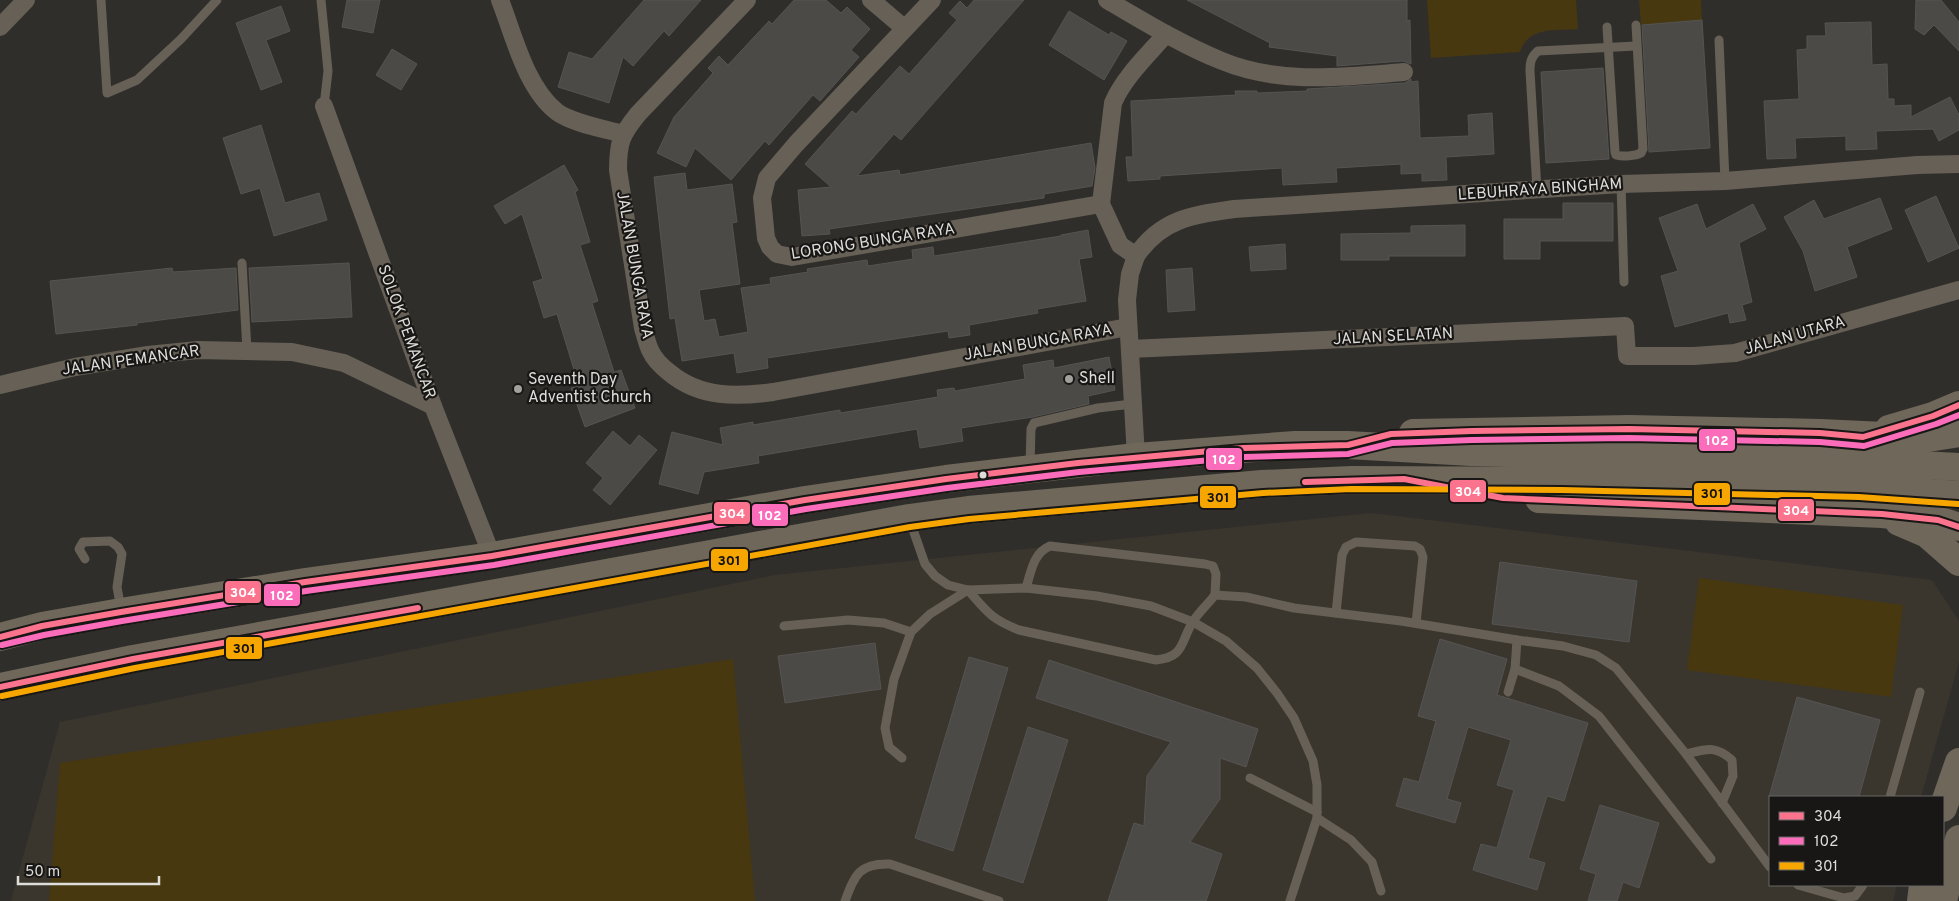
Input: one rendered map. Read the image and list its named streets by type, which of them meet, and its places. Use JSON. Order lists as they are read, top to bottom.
{
  "streets": {
    "street": [
      "LEBUHRAYA BINGHAM",
      "LORONG BUNGA RAYA",
      "JALAN BUNGA RAYA",
      "SOLOK PEMANCAR",
      "JALAN UTARA",
      "JALAN SELATAN",
      "JALAN PEMANCAR"
    ]
  },
  "crossings": [
    ["SOLOK PEMANCAR", "JALAN PEMANCAR"],
    ["JALAN UTARA", "JALAN SELATAN"]
  ],
  "places": ["Shell", "Seventh Day Adventist Church"],
  "lines": ["transit line 304", "transit line 102", "transit line 301"],
  "legend": ["304", "102", "301"],
  "scale_bar": "50 m"
}
